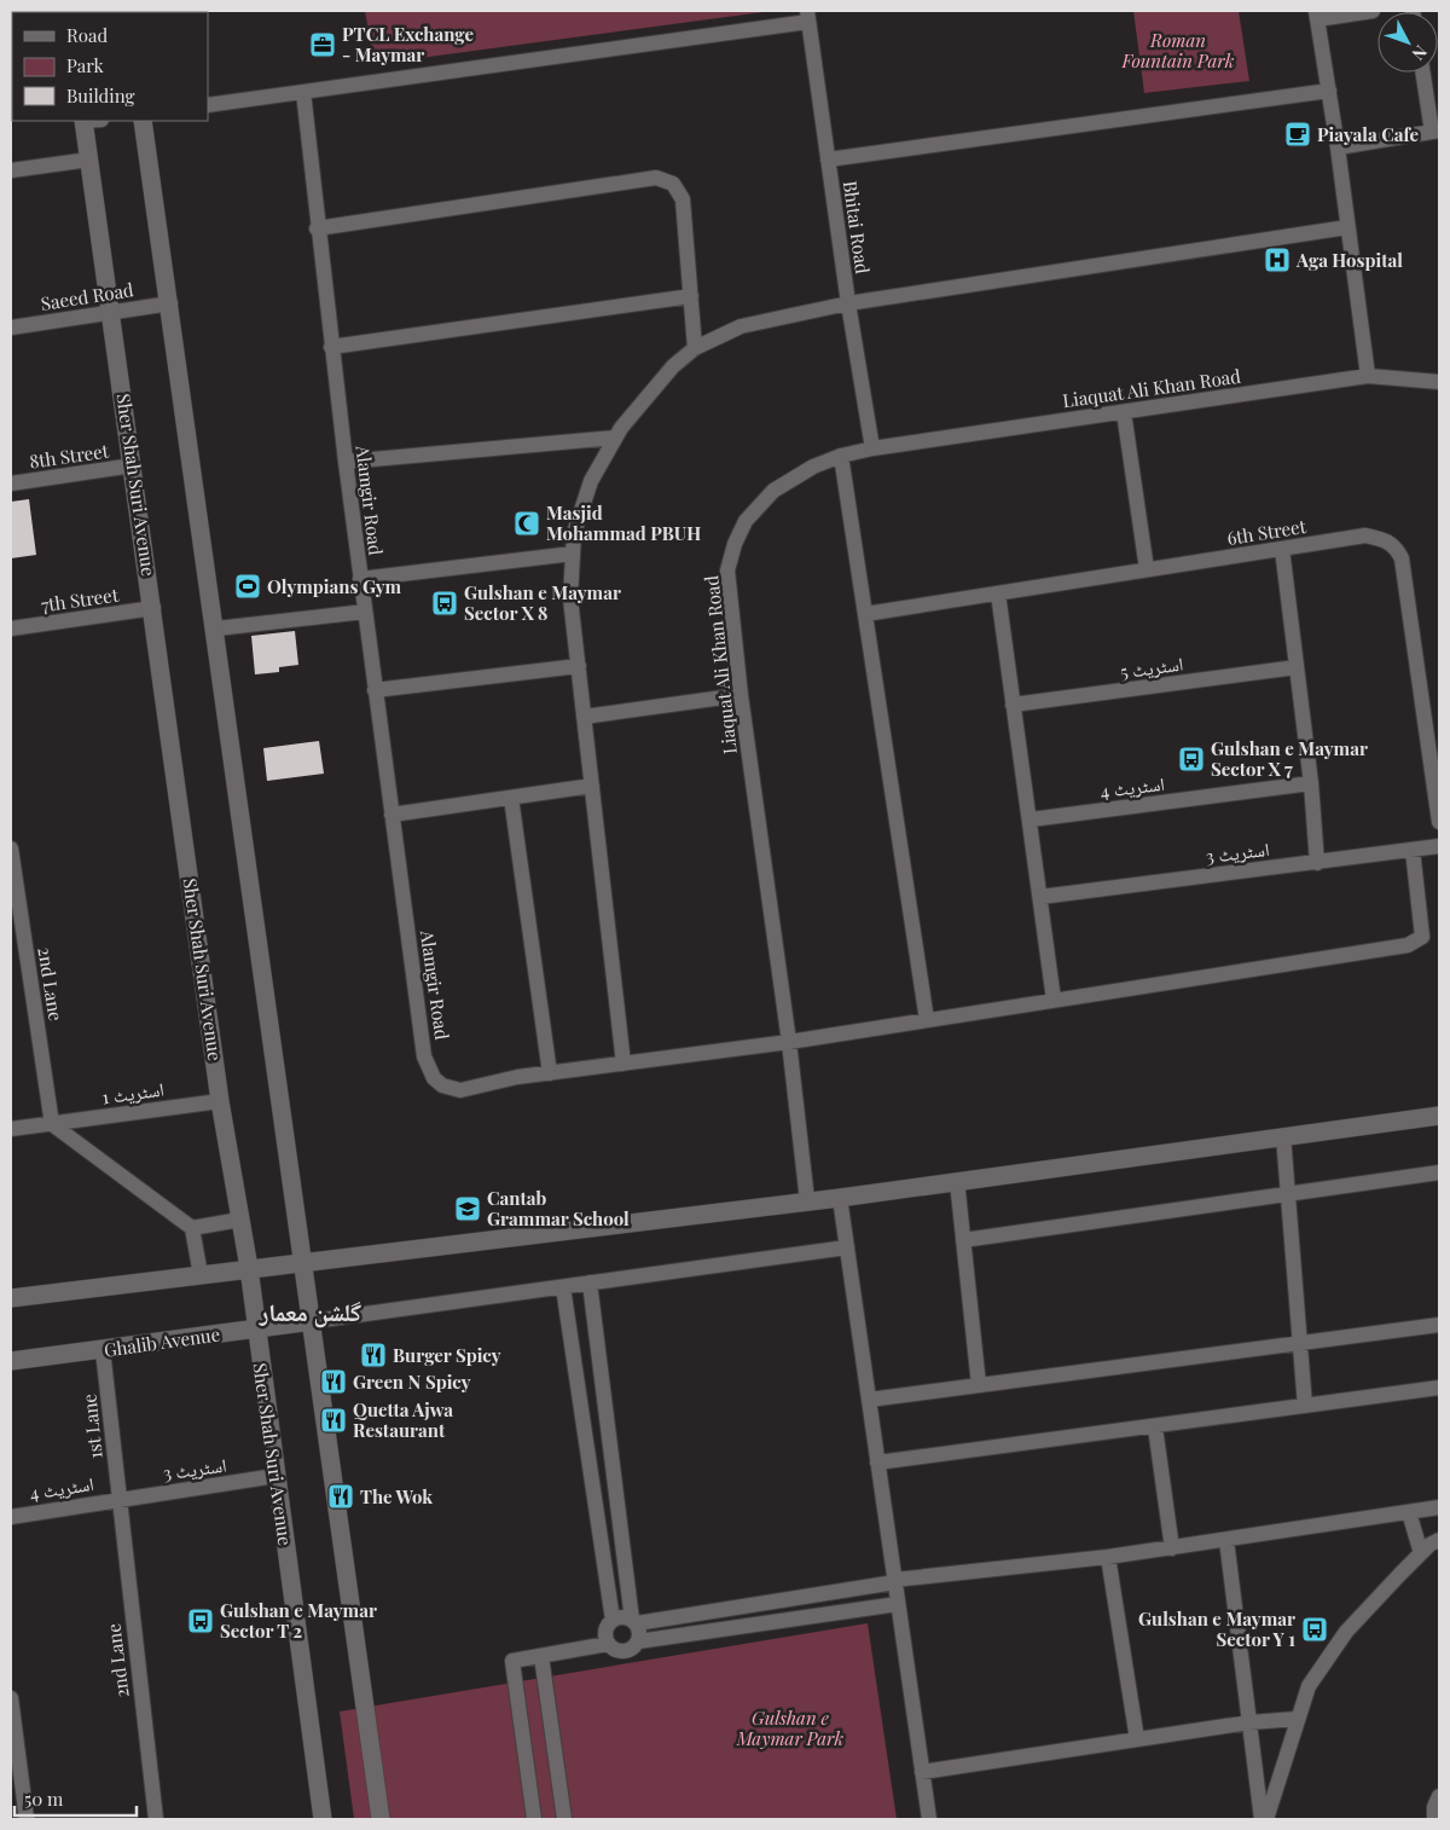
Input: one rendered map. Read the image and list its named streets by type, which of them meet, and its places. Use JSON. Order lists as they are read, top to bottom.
{
  "streets": {
    "street": [
      "Bhitai Road",
      "Saeed Road",
      "Liaquat Ali Khan Road",
      "8th Street",
      "Sher Shah Suri Avenue",
      "Alamgir Road",
      "6th Street",
      "7th Street",
      "اسٹریٹ 5",
      "اسٹریٹ 4",
      "اسٹریٹ 3",
      "2nd Lane",
      "اسٹریٹ 1",
      "Ghalib Avenue",
      "1st Lane"
    ]
  },
  "crossings": [
    ["Bhitai Road", "Liaquat Ali Khan Road"],
    ["Saeed Road", "Sher Shah Suri Avenue"],
    ["8th Street", "Sher Shah Suri Avenue"],
    ["Sher Shah Suri Avenue", "7th Street"],
    ["Sher Shah Suri Avenue", "اسٹریٹ 3"],
    ["Sher Shah Suri Avenue", "اسٹریٹ 1"],
    ["Sher Shah Suri Avenue", "Ghalib Avenue"],
    ["اسٹریٹ 4", "اسٹریٹ 3"],
    ["اسٹریٹ 4", "2nd Lane"],
    ["اسٹریٹ 4", "1st Lane"],
    ["اسٹریٹ 3", "2nd Lane"],
    ["اسٹریٹ 3", "1st Lane"],
    ["2nd Lane", "اسٹریٹ 1"],
    ["2nd Lane", "1st Lane"],
    ["Ghalib Avenue", "1st Lane"]
  ],
  "districts": ["گلشن معمار"],
  "parks": ["Roman Fountain Park", "Gulshan e Maymar Park"],
  "places": {
    "office": ["PTCL Exchange - Maymar"],
    "cafe": ["Piayala Cafe"],
    "hospital": ["Aga Hospital"],
    "mosque": ["Masjid Mohammad PBUH"],
    "sports": ["Olympians Gym"],
    "bus stop": [
      "Gulshan e Maymar Sector X 8",
      "Gulshan e Maymar Sector X 7",
      "Gulshan e Maymar Sector T 2",
      "Gulshan e Maymar Sector Y 1"
    ],
    "school or university": ["Cantab Grammar School"],
    "restaurant": [
      "Burger Spicy",
      "Green N Spicy",
      "Quetta Ajwa Restaurant",
      "The Wok"
    ]
  },
  "legend": ["Road", "Park", "Building"],
  "scale_bar": "50 m",
  "north": "bottom right"
}
